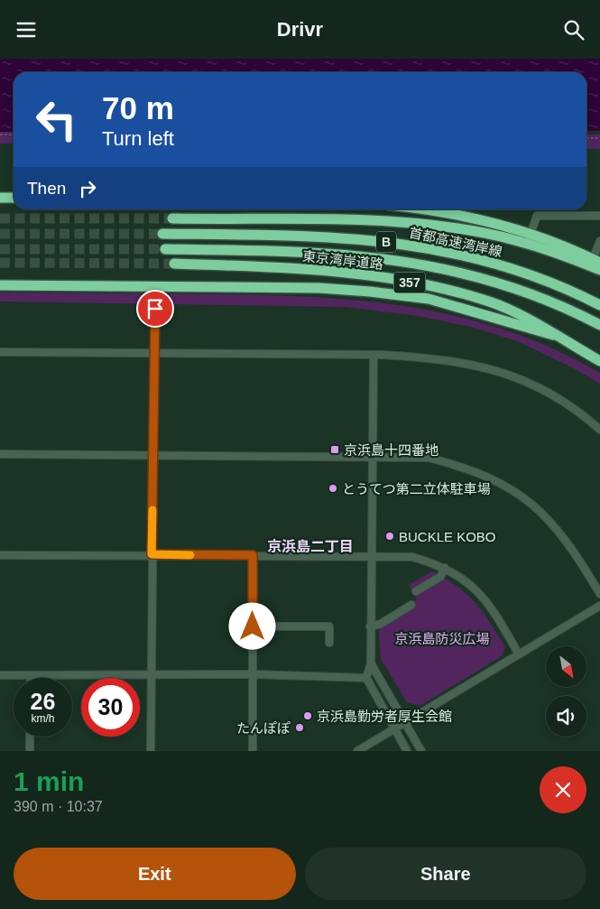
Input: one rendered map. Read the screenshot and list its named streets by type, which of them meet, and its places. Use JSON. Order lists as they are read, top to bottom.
{
  "streets": {
    "highway": [
      "B",
      "首都高速湾岸線",
      "東京湾岸道路",
      "357"
    ]
  },
  "districts": ["京浜島二丁目"],
  "parks": ["京浜島防災広場"],
  "places": {
    "transit": ["京浜島十四番地"],
    "other": [
      "とうてつ第二立体駐車場",
      "BUCKLE KOBO",
      "京浜島勤労者厚生会館",
      "たんぽぽ"
    ]
  },
  "north": "bottom right",
  "page": {
    "header": "Drivr",
    "turn": ["70 m", "Turn left"],
    "then": "Then",
    "speed": "26 km/h",
    "limit": "30",
    "heading": ["1 min", "390 m · 10:37"],
    "buttons": ["Exit", "Share"]
  }
}
